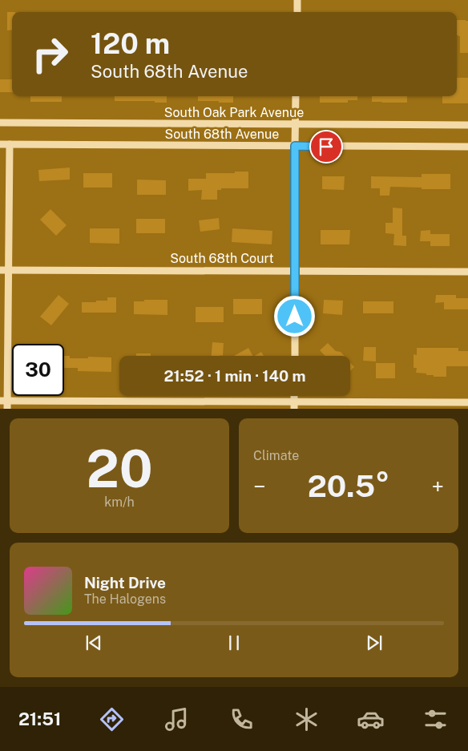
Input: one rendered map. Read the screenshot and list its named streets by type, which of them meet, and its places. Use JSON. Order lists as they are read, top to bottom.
{
  "streets": {
    "street": ["South Oak Park Avenue", "South 68th Avenue", "South 68th Court"]
  },
  "page": {
    "turn": ["120 m", "South 68th Avenue"],
    "limit": "30",
    "trip": "21:52 · 1 min · 140 m",
    "tile": [
      ["20", "km/h"],
      "Climate"
    ],
    "heat": ["−", "20.5°", "+"],
    "song": ["Night Drive", "The Halogens"],
    "tabs": "21:51"
  }
}
